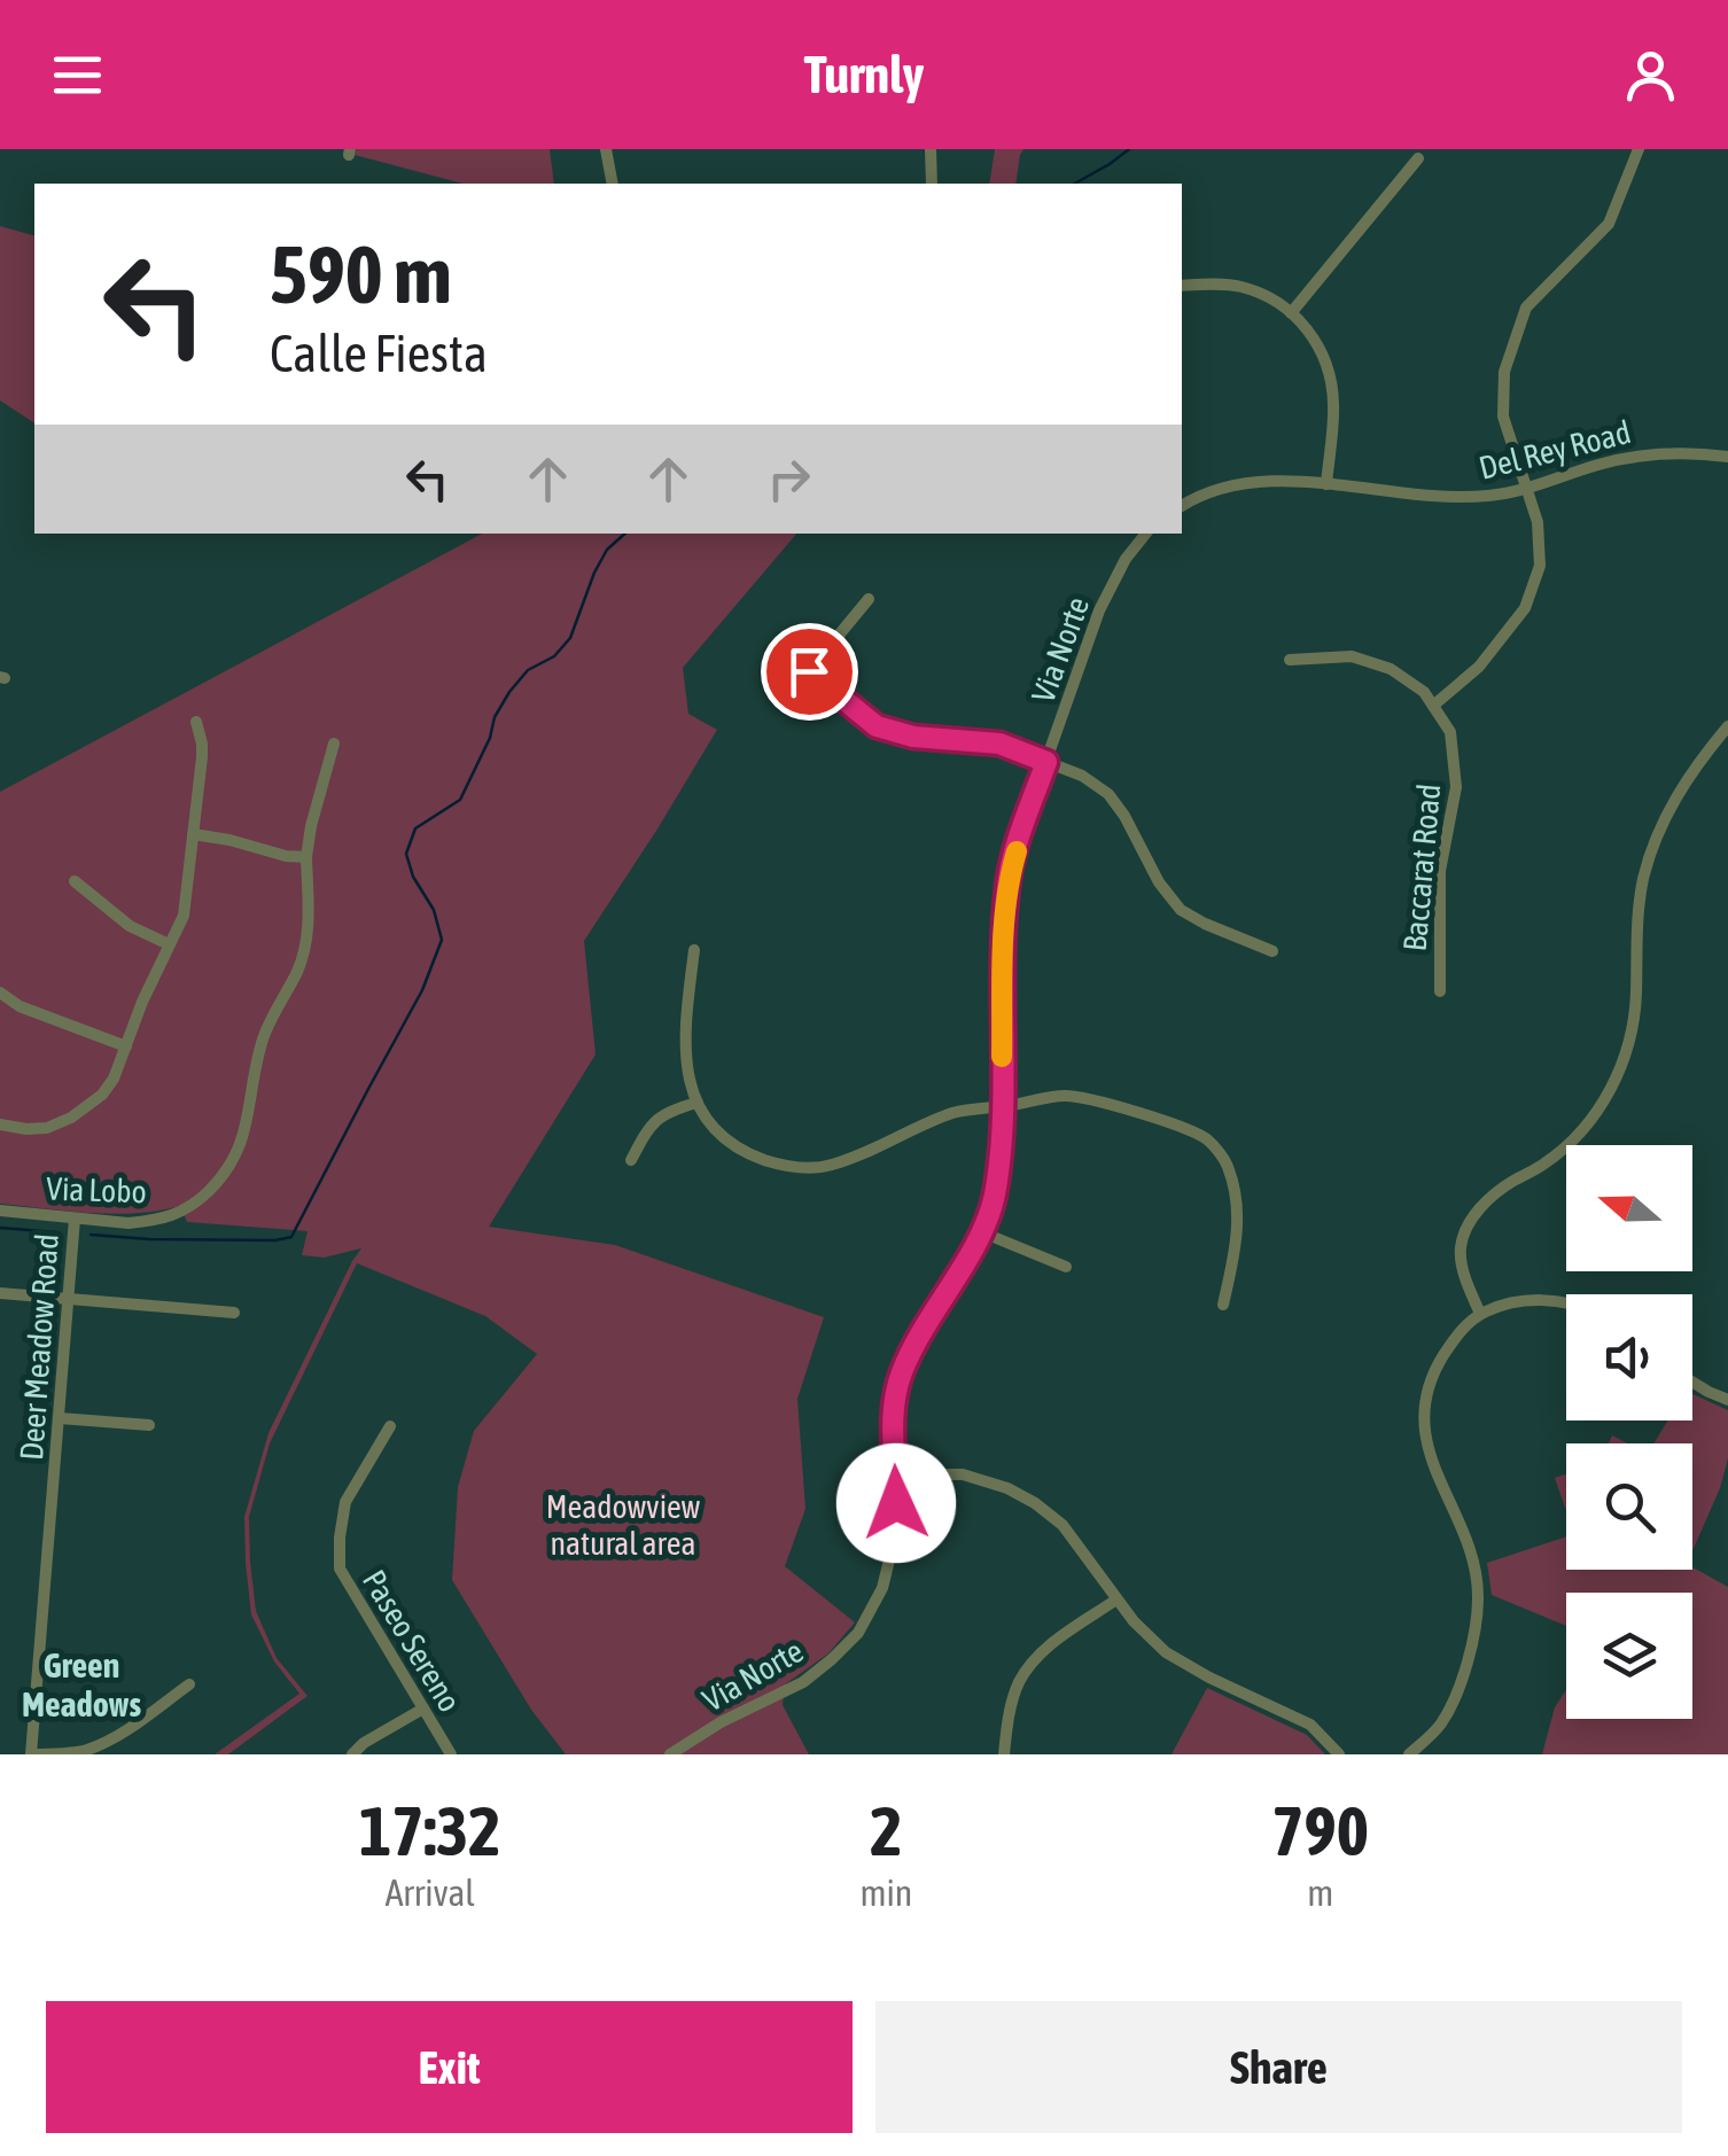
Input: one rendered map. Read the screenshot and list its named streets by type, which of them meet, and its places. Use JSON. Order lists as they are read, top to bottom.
{
  "streets": {
    "street": [
      "Del Rey Road",
      "Via Norte",
      "Baccarat Road",
      "Via Lobo",
      "Deer Meadow Road",
      "Paseo Sereno"
    ]
  },
  "crossings": [
    ["Via Lobo", "Deer Meadow Road"]
  ],
  "districts": ["Green Meadows"],
  "parks": ["Meadowview natural area"],
  "north": "left",
  "page": {
    "header": "Turnly",
    "turn": ["590 m", "Calle Fiesta"],
    "eta": [
      "17:32",
      "Arrival",
      "2",
      "min",
      "790",
      "m"
    ],
    "buttons": ["Exit", "Share"]
  }
}
